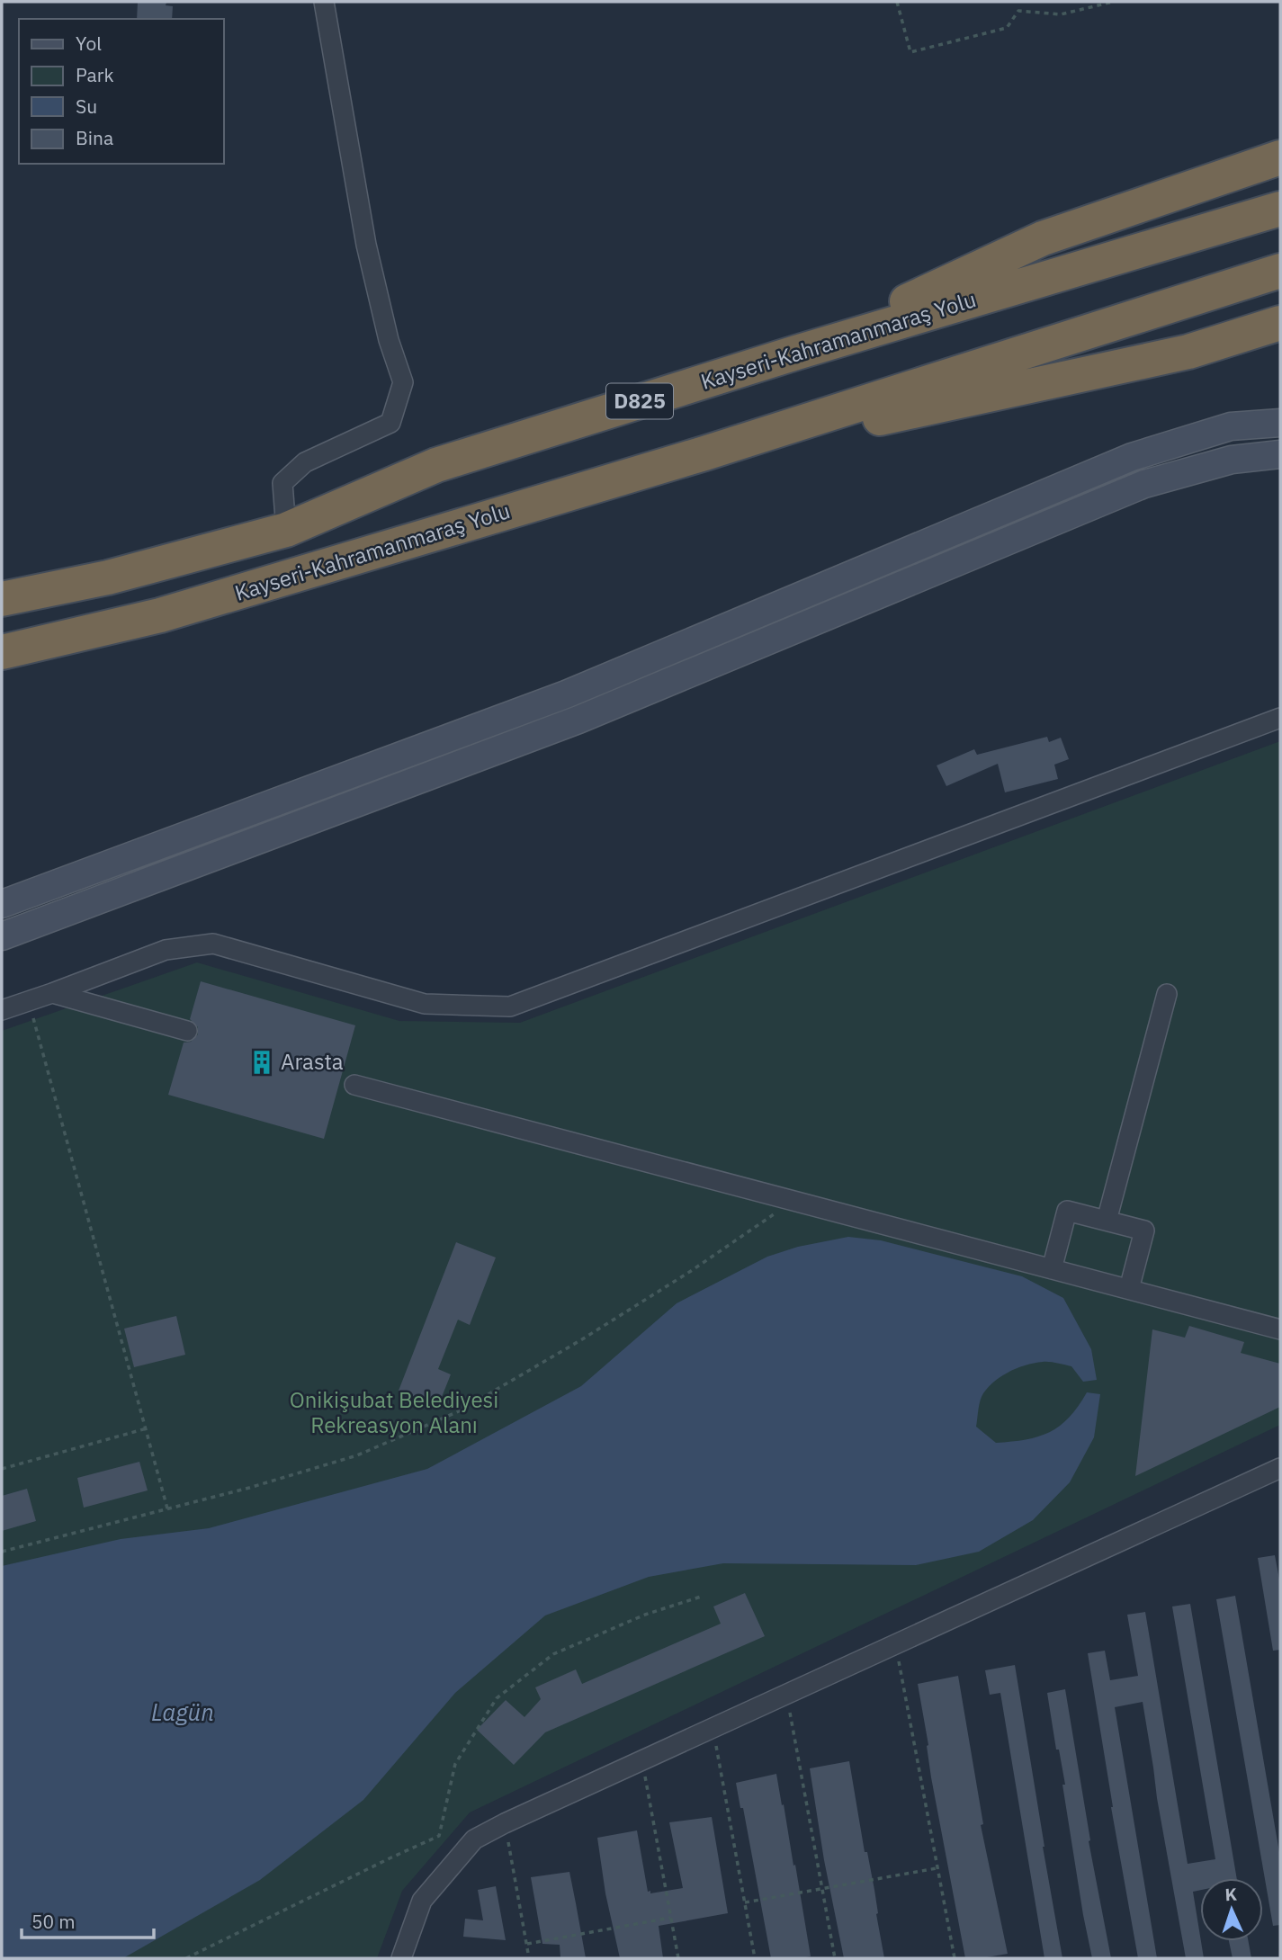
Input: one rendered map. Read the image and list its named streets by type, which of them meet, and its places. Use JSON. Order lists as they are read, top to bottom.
{
  "streets": {
    "highway": ["Kayseri-Kahramanmaraş Yolu", "D825"]
  },
  "water": ["Lagün"],
  "parks": ["Onikişubat Belediyesi Rekreasyon Alanı"],
  "places": {
    "building": ["Arasta"]
  },
  "legend": [
    "Yol",
    "Park",
    "Su",
    "Bina"
  ],
  "scale_bar": "50 m",
  "north": "top"
}
